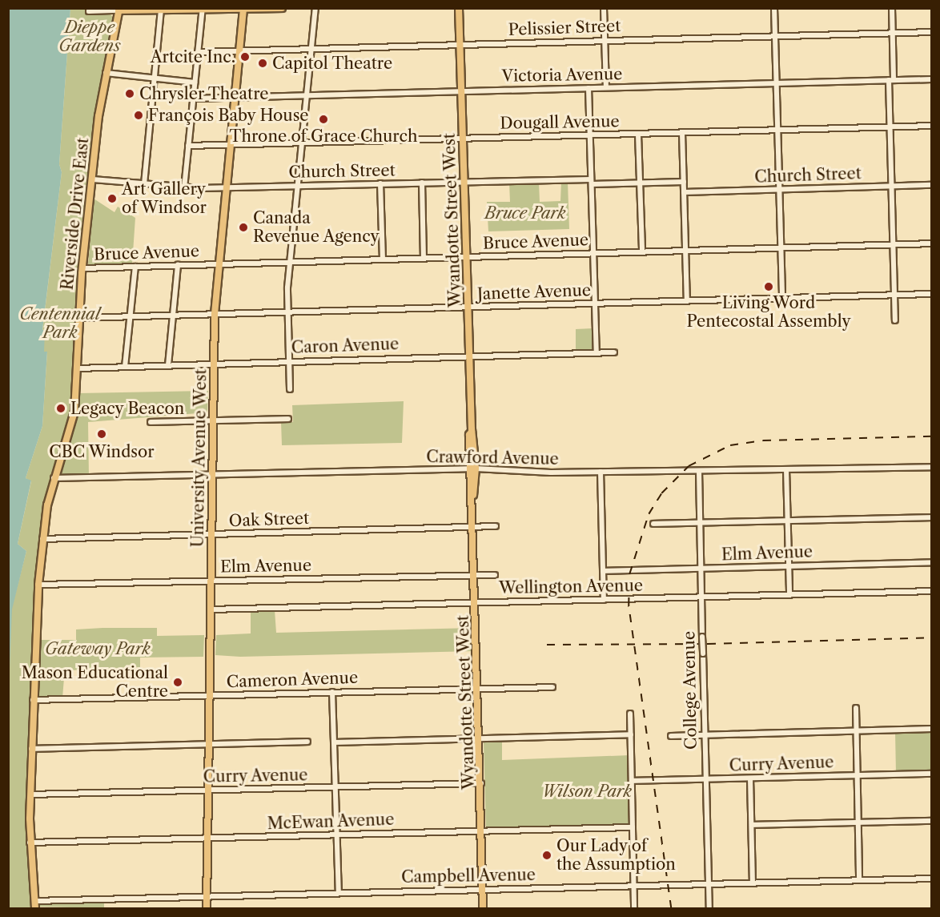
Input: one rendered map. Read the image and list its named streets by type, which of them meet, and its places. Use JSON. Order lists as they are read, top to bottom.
{
  "streets": {
    "main road": ["Riverside Drive East", "Wyandotte Street West", "University Avenue West"],
    "street": [
      "Pelissier Street",
      "Victoria Avenue",
      "Dougall Avenue",
      "Church Street",
      "Bruce Avenue",
      "Janette Avenue",
      "Caron Avenue",
      "Crawford Avenue",
      "Oak Street",
      "Elm Avenue",
      "Wellington Avenue",
      "Cameron Avenue",
      "College Avenue",
      "Curry Avenue",
      "McEwan Avenue",
      "Campbell Avenue"
    ]
  },
  "crossings": [
    ["Pelissier Street", "Wyandotte Street West"],
    ["Pelissier Street", "University Avenue West"],
    ["Victoria Avenue", "Wyandotte Street West"],
    ["Victoria Avenue", "University Avenue West"],
    ["Dougall Avenue", "Wyandotte Street West"],
    ["Dougall Avenue", "University Avenue West"],
    ["Church Street", "Riverside Drive East"],
    ["Church Street", "Wyandotte Street West"],
    ["Church Street", "University Avenue West"],
    ["Riverside Drive East", "Bruce Avenue"],
    ["Riverside Drive East", "Janette Avenue"],
    ["Riverside Drive East", "Caron Avenue"],
    ["Riverside Drive East", "Crawford Avenue"],
    ["Riverside Drive East", "Oak Street"],
    ["Riverside Drive East", "Elm Avenue"],
    ["Riverside Drive East", "Cameron Avenue"],
    ["Riverside Drive East", "Curry Avenue"],
    ["Riverside Drive East", "McEwan Avenue"],
    ["Riverside Drive East", "Campbell Avenue"],
    ["Wyandotte Street West", "Bruce Avenue"],
    ["Wyandotte Street West", "Janette Avenue"],
    ["Wyandotte Street West", "Caron Avenue"],
    ["Wyandotte Street West", "Crawford Avenue"],
    ["Wyandotte Street West", "Oak Street"],
    ["Wyandotte Street West", "Elm Avenue"],
    ["Wyandotte Street West", "Wellington Avenue"],
    ["Wyandotte Street West", "Cameron Avenue"],
    ["Wyandotte Street West", "Curry Avenue"],
    ["Wyandotte Street West", "McEwan Avenue"],
    ["Wyandotte Street West", "Campbell Avenue"],
    ["Bruce Avenue", "University Avenue West"],
    ["Janette Avenue", "University Avenue West"],
    ["Caron Avenue", "University Avenue West"],
    ["University Avenue West", "Crawford Avenue"],
    ["University Avenue West", "Oak Street"],
    ["University Avenue West", "Elm Avenue"],
    ["University Avenue West", "Wellington Avenue"],
    ["University Avenue West", "Cameron Avenue"],
    ["University Avenue West", "Curry Avenue"],
    ["University Avenue West", "McEwan Avenue"],
    ["University Avenue West", "Campbell Avenue"],
    ["Crawford Avenue", "College Avenue"],
    ["Elm Avenue", "College Avenue"],
    ["Wellington Avenue", "College Avenue"],
    ["College Avenue", "Curry Avenue"],
    ["College Avenue", "Campbell Avenue"]
  ],
  "parks": [
    "Dieppe Gardens",
    "Bruce Park",
    "Centennial Park",
    "Gateway Park",
    "Wilson Park"
  ],
  "places": [
    "Artcite Inc.",
    "Capitol Theatre",
    "Chrysler Theatre",
    "François Baby House",
    "Throne of Grace Church",
    "Art Gallery of Windsor",
    "Canada Revenue Agency",
    "Living Word Pentecostal Assembly",
    "Legacy Beacon",
    "CBC Windsor",
    "Mason Educational Centre",
    "Our Lady of the Assumption"
  ]
}
